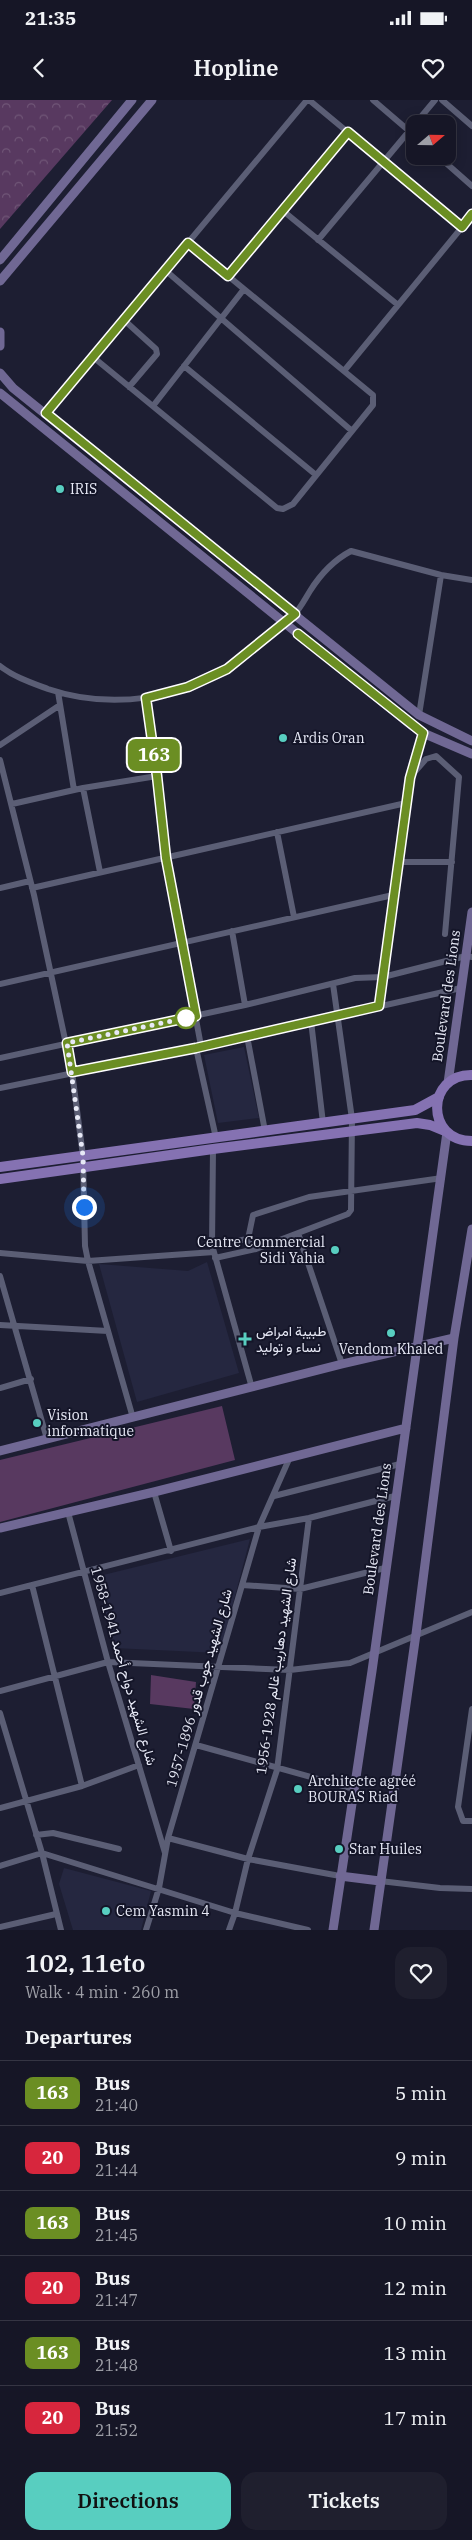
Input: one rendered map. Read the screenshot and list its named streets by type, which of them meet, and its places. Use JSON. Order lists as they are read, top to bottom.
{
  "streets": {
    "main road": ["Boulevard des Lions"],
    "street": ["شارع الشهيد دواح أحمد 1941-1958", "شارع الشهيد دهاريب غالم 1928-1956", "شارع الشهيد جوب قدور 1896-1957"]
  },
  "crossings": [
    ["شارع الشهيد دواح أحمد 1941-1958", "شارع الشهيد جوب قدور 1896-1957"]
  ],
  "places": {
    "other": [
      "IRIS",
      "Ardis Oran",
      "Centre Commercial Sidi Yahia",
      "Vendom Khaled",
      "Vision informatique",
      "Architecte agréé BOURAS Riad",
      "Star Huiles",
      "Cem Yasmin 4"
    ],
    "health": ["طبيبة امراض نساء و توليد"]
  },
  "lines": ["bus line 163"],
  "north": "right",
  "page": {
    "status": "21:35",
    "header": "Hopline",
    "on_map": "163",
    "heading": [
      ["102, 11eto", "Walk · 4 min · 260 m"],
      "Departures"
    ],
    "list": [
      {
        "mark": "163",
        "name": "Bus",
        "note": "21:40",
        "value": "5 min"
      },
      {
        "mark": "20",
        "name": "Bus",
        "note": "21:44",
        "value": "9 min"
      },
      {
        "mark": "163",
        "name": "Bus",
        "note": "21:45",
        "value": "10 min"
      },
      {
        "mark": "20",
        "name": "Bus",
        "note": "21:47",
        "value": "12 min"
      },
      {
        "mark": "163",
        "name": "Bus",
        "note": "21:48",
        "value": "13 min"
      },
      {
        "mark": "20",
        "name": "Bus",
        "note": "21:52",
        "value": "17 min"
      }
    ],
    "buttons": ["Directions", "Tickets"]
  }
}
